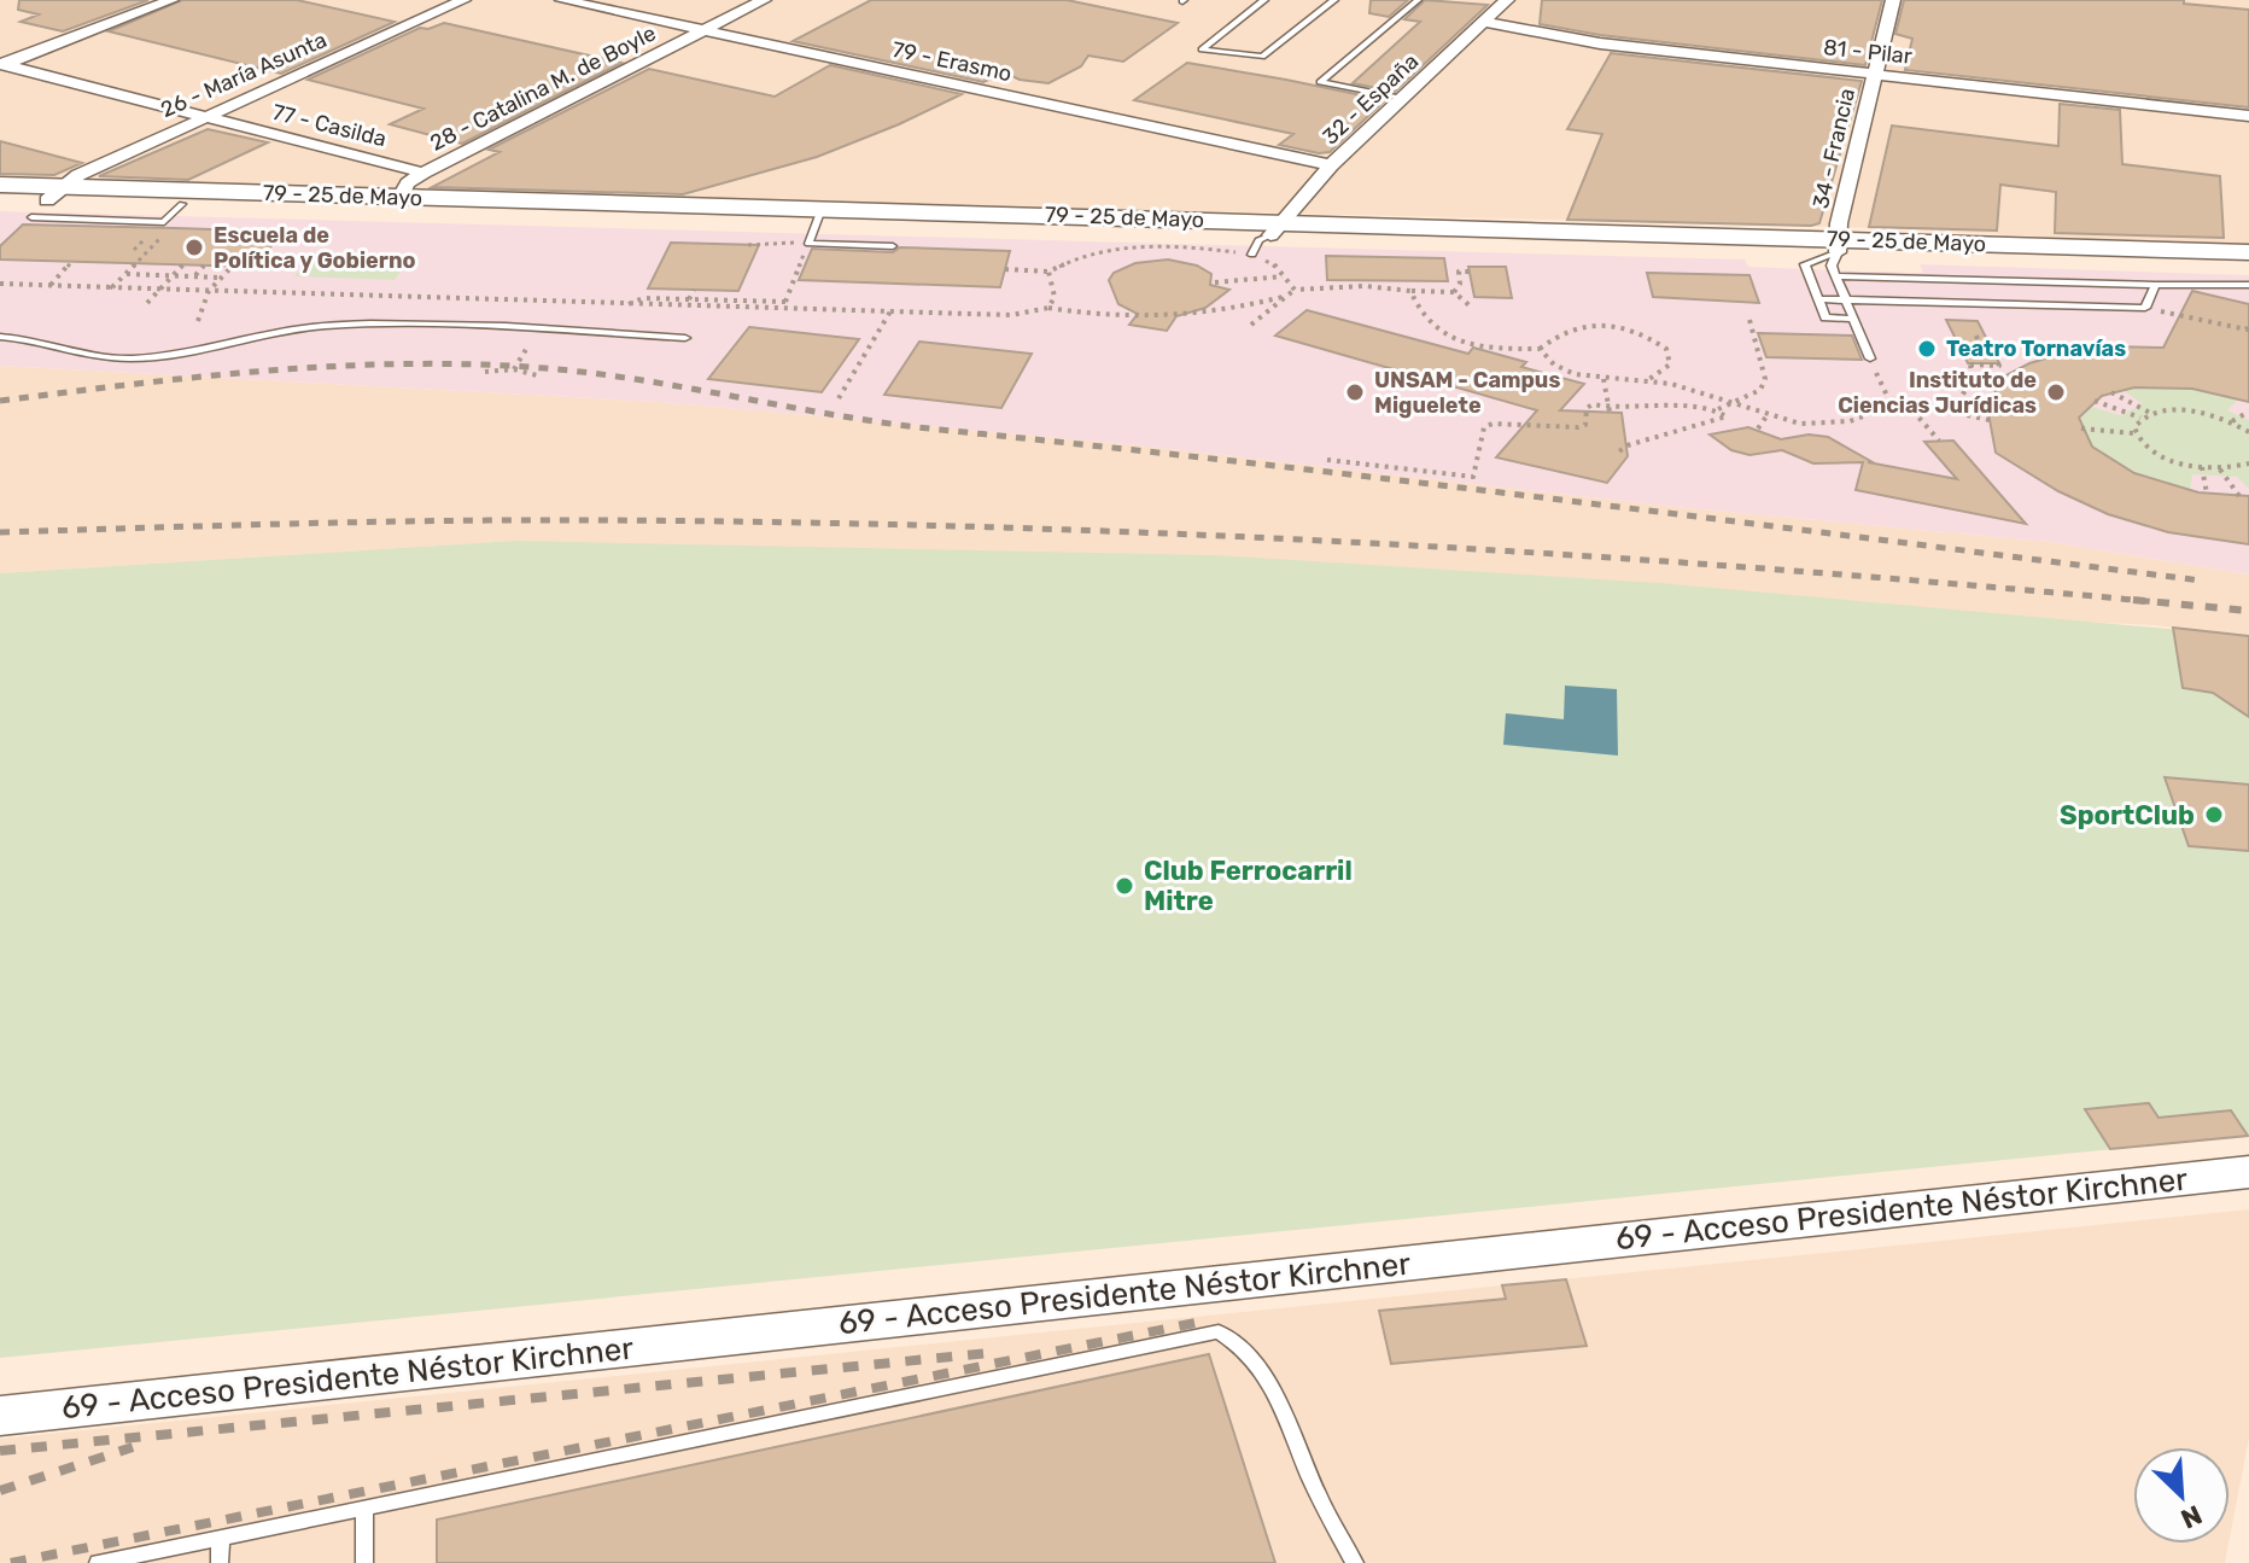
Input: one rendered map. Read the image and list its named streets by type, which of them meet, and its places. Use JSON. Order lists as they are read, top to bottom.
{
  "streets": {
    "main road": ["79 - 25 de Mayo", "69 - Acceso Presidente Néstor Kirchner"],
    "street": [
      "81 - Pilar",
      "79 - Erasmo",
      "26 - María Asunta",
      "28 - Catalina M. de Boyle",
      "32 - España",
      "77 - Casilda",
      "34 - Francia"
    ]
  },
  "crossings": [
    ["81 - Pilar", "32 - España"],
    ["81 - Pilar", "34 - Francia"],
    ["79 - Erasmo", "28 - Catalina M. de Boyle"],
    ["79 - Erasmo", "32 - España"],
    ["26 - María Asunta", "77 - Casilda"],
    ["26 - María Asunta", "79 - 25 de Mayo"],
    ["28 - Catalina M. de Boyle", "77 - Casilda"],
    ["28 - Catalina M. de Boyle", "79 - 25 de Mayo"],
    ["32 - España", "79 - 25 de Mayo"],
    ["34 - Francia", "79 - 25 de Mayo"]
  ],
  "places": [
    "Escuela de Política y Gobierno",
    "Teatro Tornavías",
    "UNSAM - Campus Miguelete",
    "Instituto de Ciencias Jurídicas",
    "SportClub",
    "Club Ferrocarril Mitre"
  ],
  "north": "bottom right"
}
